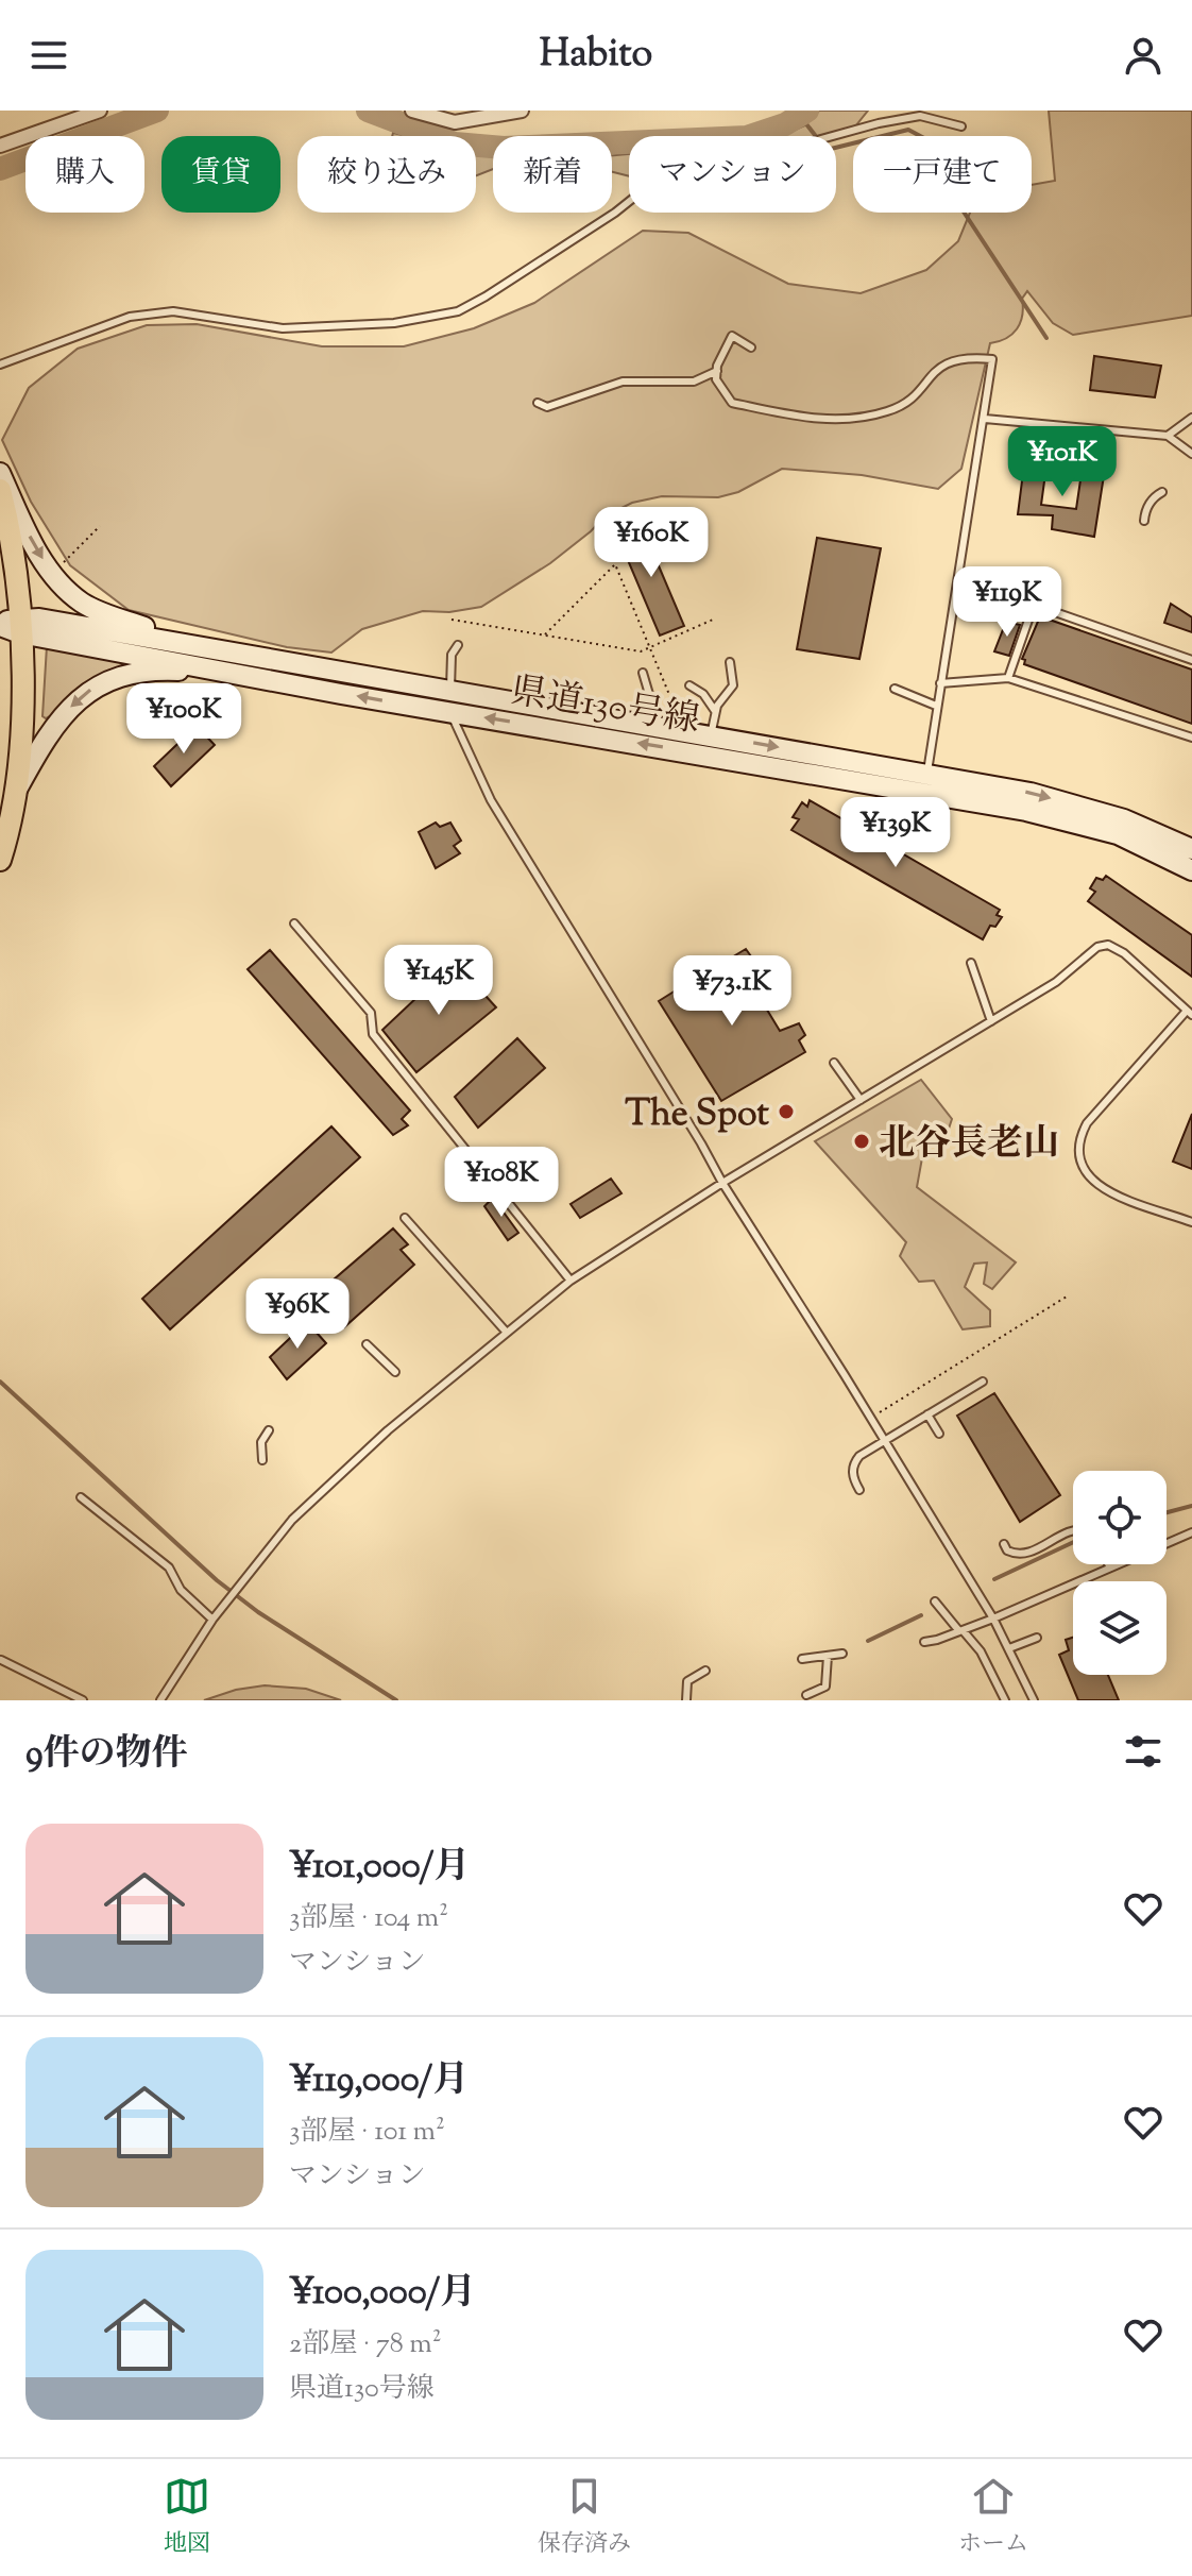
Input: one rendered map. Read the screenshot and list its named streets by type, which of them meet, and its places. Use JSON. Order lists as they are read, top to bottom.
{
  "streets": {
    "main road": ["県道130号線"]
  },
  "places": ["The Spot", "北谷長老山"],
  "page": {
    "header": "Habito",
    "chip": [
      "購入",
      "賃貸",
      "絞り込み",
      "新着",
      "マンション",
      "一戸建て"
    ],
    "price": [
      "¥101K",
      "¥160K",
      "¥119K",
      "¥100K",
      "¥139K",
      "¥145K",
      "¥73.1K",
      "¥108K",
      "¥96K"
    ],
    "heading": "9件の物件",
    "list": [
      {
        "name": "¥101,000/月",
        "note": "3部屋 · 104 m² · マンション"
      },
      {
        "name": "¥119,000/月",
        "note": "3部屋 · 101 m² · マンション"
      },
      {
        "name": "¥100,000/月",
        "note": "2部屋 · 78 m² · 県道130号線"
      }
    ],
    "tabs": ["地図", "保存済み", "ホーム"]
  }
}
